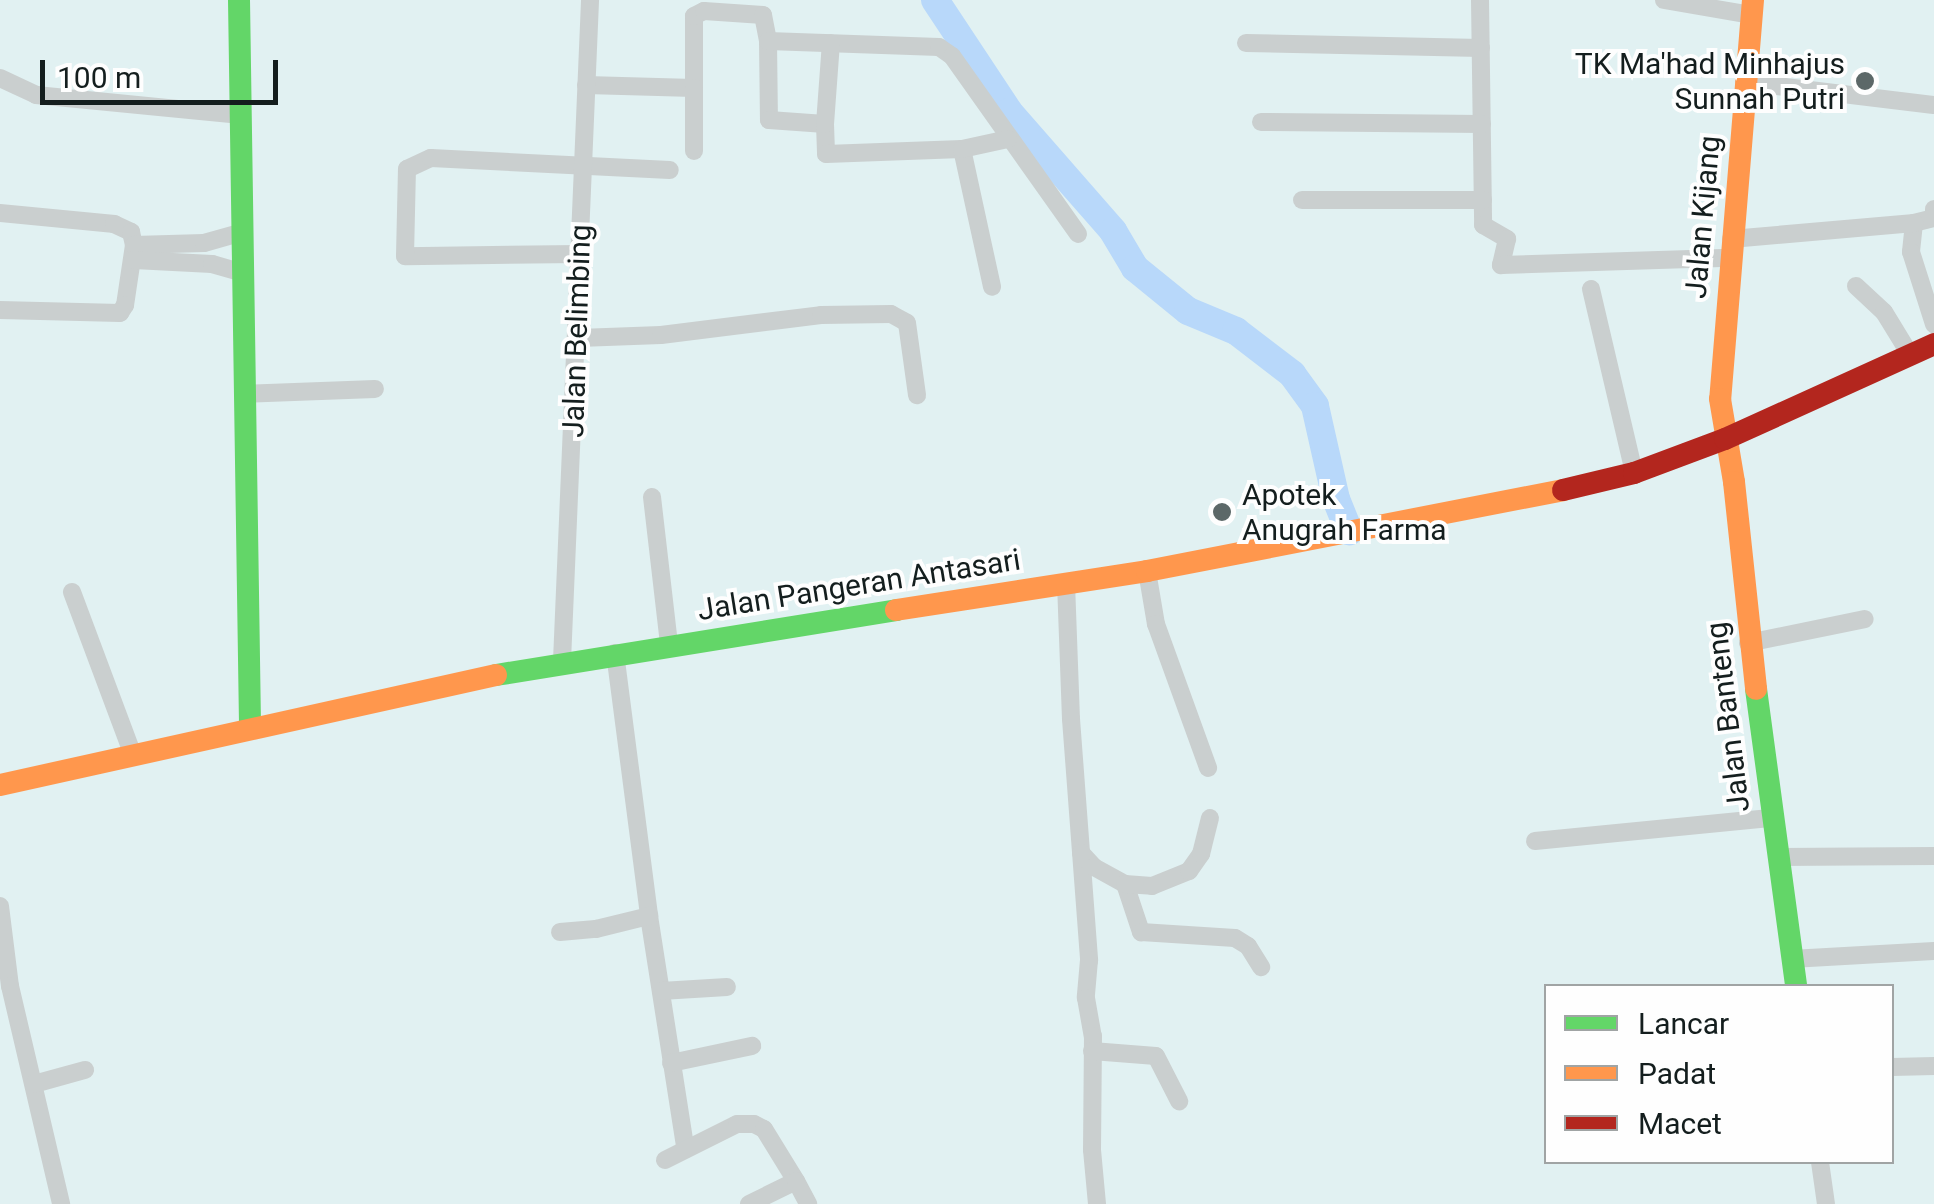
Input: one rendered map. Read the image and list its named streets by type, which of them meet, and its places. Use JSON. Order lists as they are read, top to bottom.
{
  "streets": {
    "street": [
      "Jalan Kijang",
      "Jalan Belimbing",
      "Jalan Pangeran Antasari",
      "Jalan Banteng"
    ]
  },
  "crossings": [
    ["Jalan Kijang", "Jalan Pangeran Antasari"],
    ["Jalan Kijang", "Jalan Banteng"],
    ["Jalan Belimbing", "Jalan Pangeran Antasari"],
    ["Jalan Pangeran Antasari", "Jalan Banteng"]
  ],
  "places": ["TK Ma'had Minhajus Sunnah Putri", "Apotek Anugrah Farma"],
  "legend": ["Lancar", "Padat", "Macet"],
  "scale_bar": "100 m"
}
